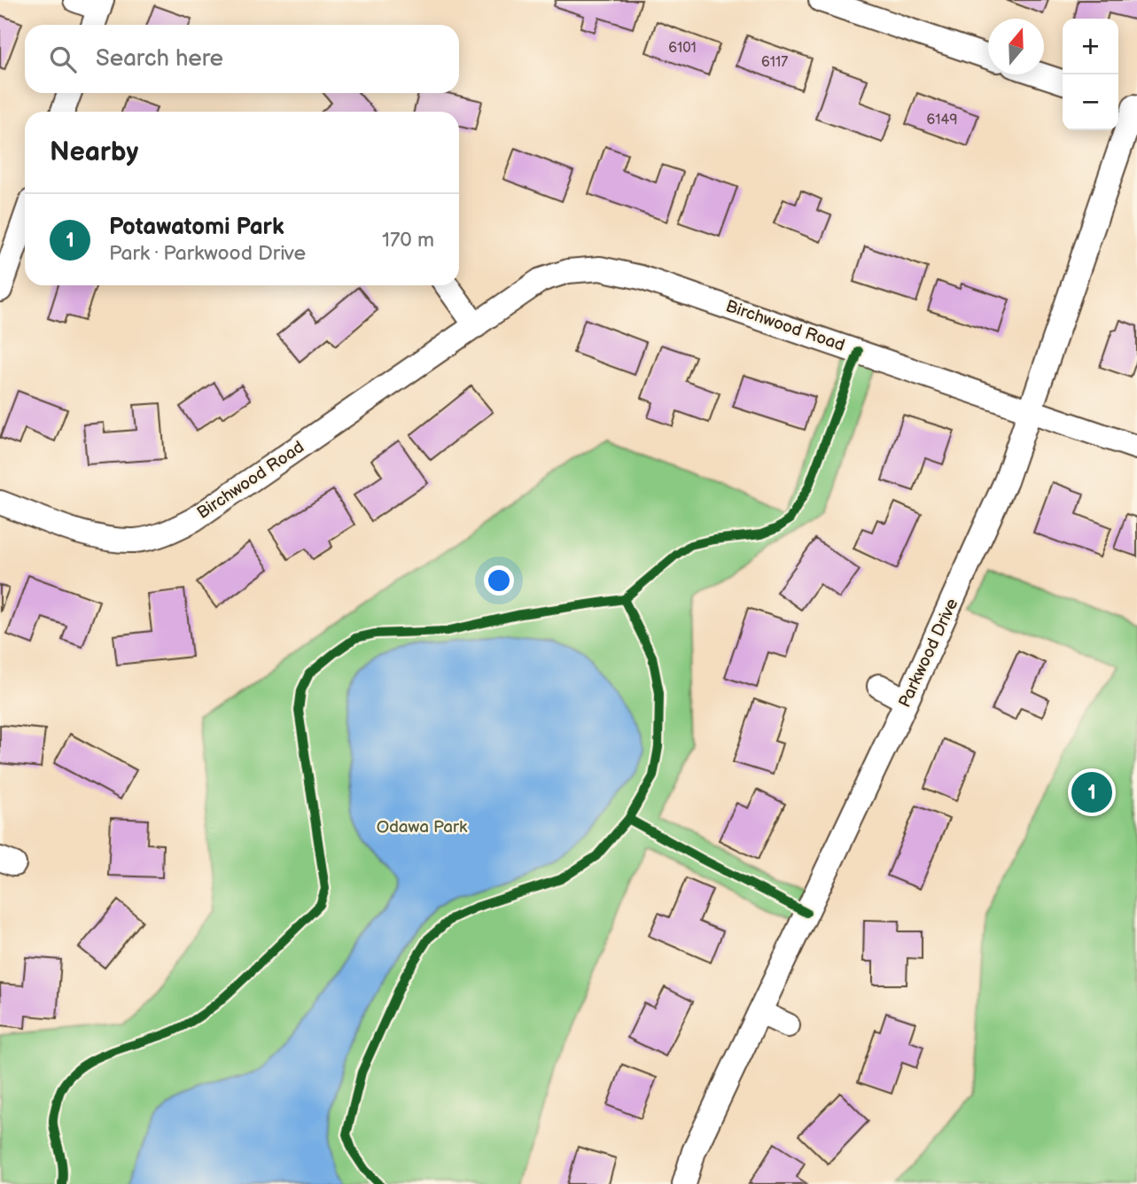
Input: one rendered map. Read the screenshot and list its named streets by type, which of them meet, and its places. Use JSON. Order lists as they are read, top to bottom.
{
  "streets": {
    "street": ["Birchwood Road", "Parkwood Drive"]
  },
  "crossings": [
    ["Birchwood Road", "Parkwood Drive"]
  ],
  "parks": ["Odawa Park"],
  "house_numbers": ["6101", "6117", "6149"],
  "north": "top",
  "page": {
    "map_buttons": ["+", "−"],
    "search": "Search here",
    "heading": "Nearby",
    "list": [
      {
        "mark": "1",
        "name": "Potawatomi Park",
        "note": "Park · Parkwood Drive",
        "value": "170 m"
      }
    ],
    "pins": "1"
  }
}
